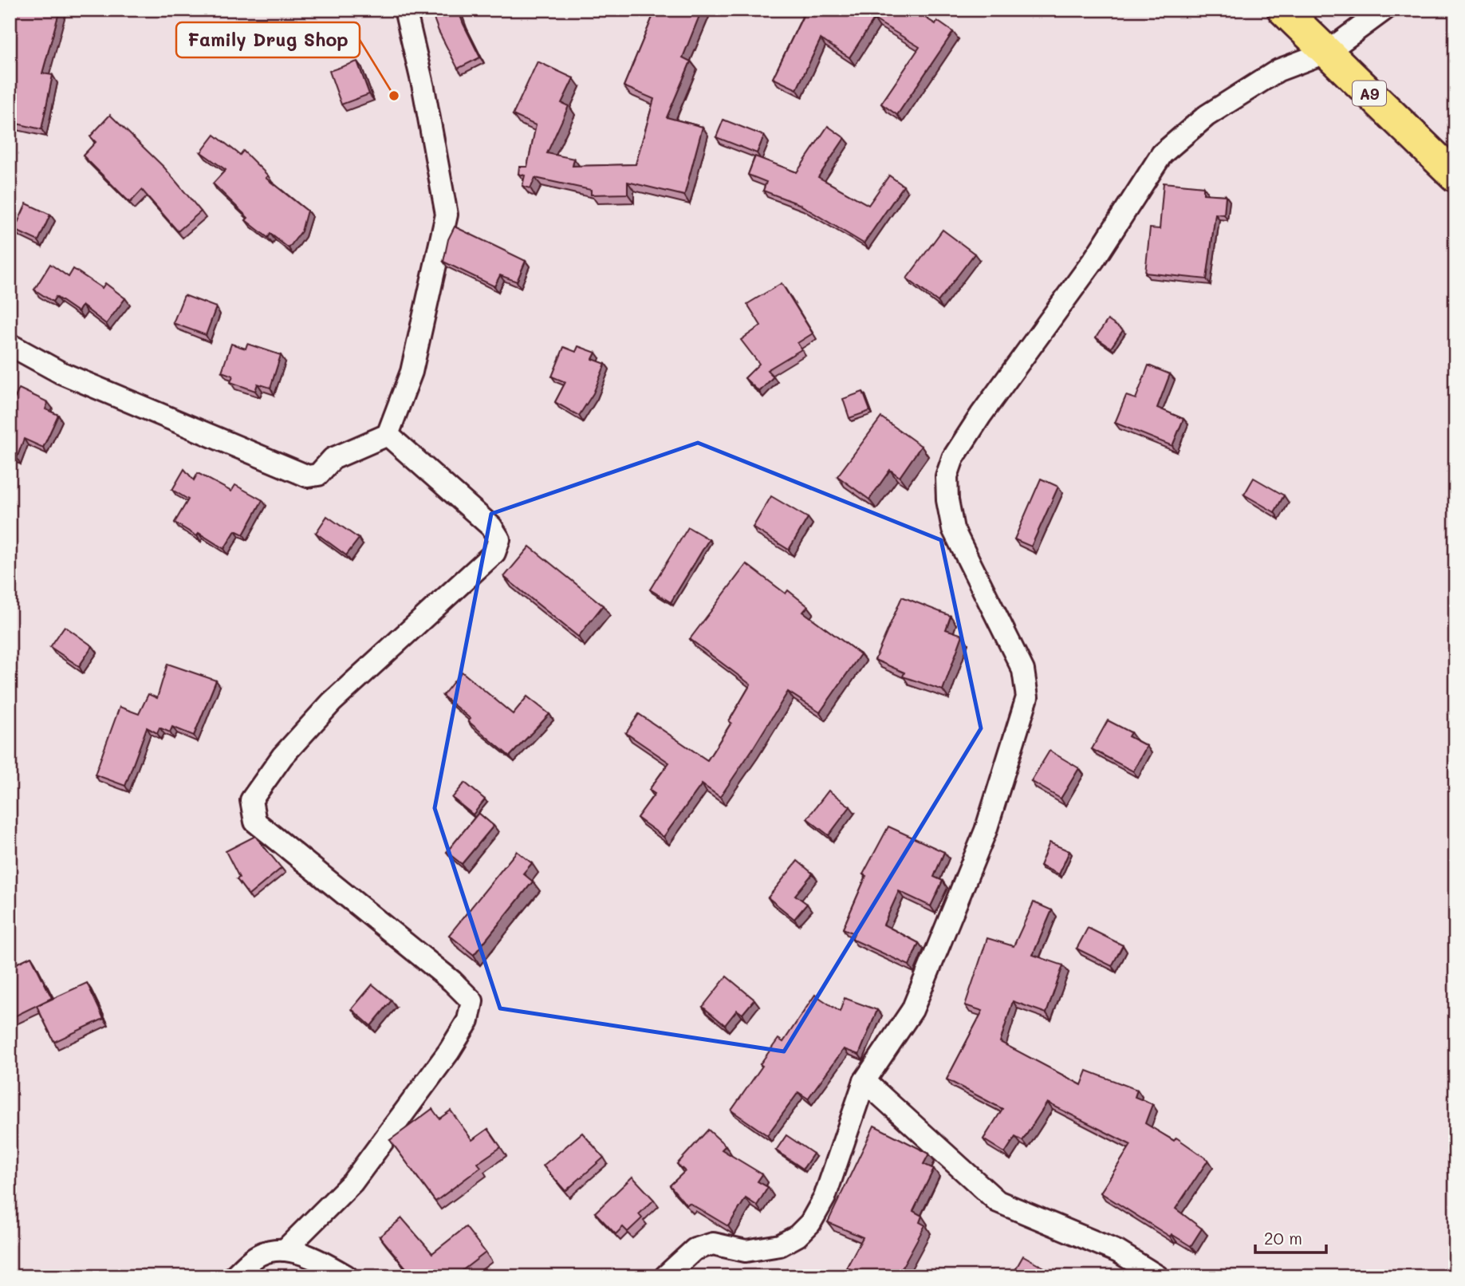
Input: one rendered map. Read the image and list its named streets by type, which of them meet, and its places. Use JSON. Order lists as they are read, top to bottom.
{
  "streets": {
    "main road": ["A9"]
  },
  "places": ["Family Drug Shop"],
  "scale_bar": "20 m"
}
